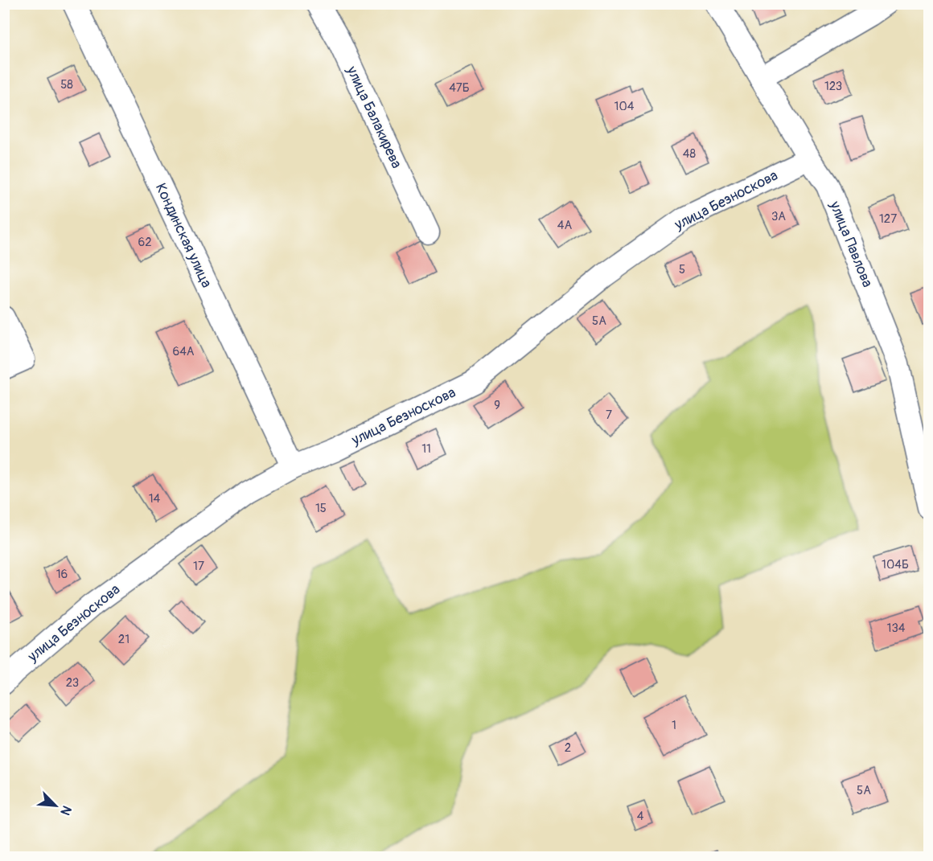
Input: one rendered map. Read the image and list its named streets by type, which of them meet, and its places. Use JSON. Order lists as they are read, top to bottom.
{
  "streets": {
    "street": [
      "улица Балакирева",
      "улица Безноскова",
      "Кондинская улица",
      "улица Павлова"
    ]
  },
  "crossings": [
    ["улица Безноскова", "Кондинская улица"],
    ["улица Безноскова", "улица Павлова"]
  ],
  "house_numbers": [
    "58",
    "123",
    "47Б",
    "104",
    "48",
    "3А",
    "127",
    "4А",
    "62",
    "5",
    "5А",
    "64А",
    "9",
    "7",
    "11",
    "14",
    "15",
    "104Б",
    "17",
    "16",
    "134",
    "21",
    "23",
    "1",
    "2",
    "5А",
    "4"
  ],
  "north": "bottom right"
}
